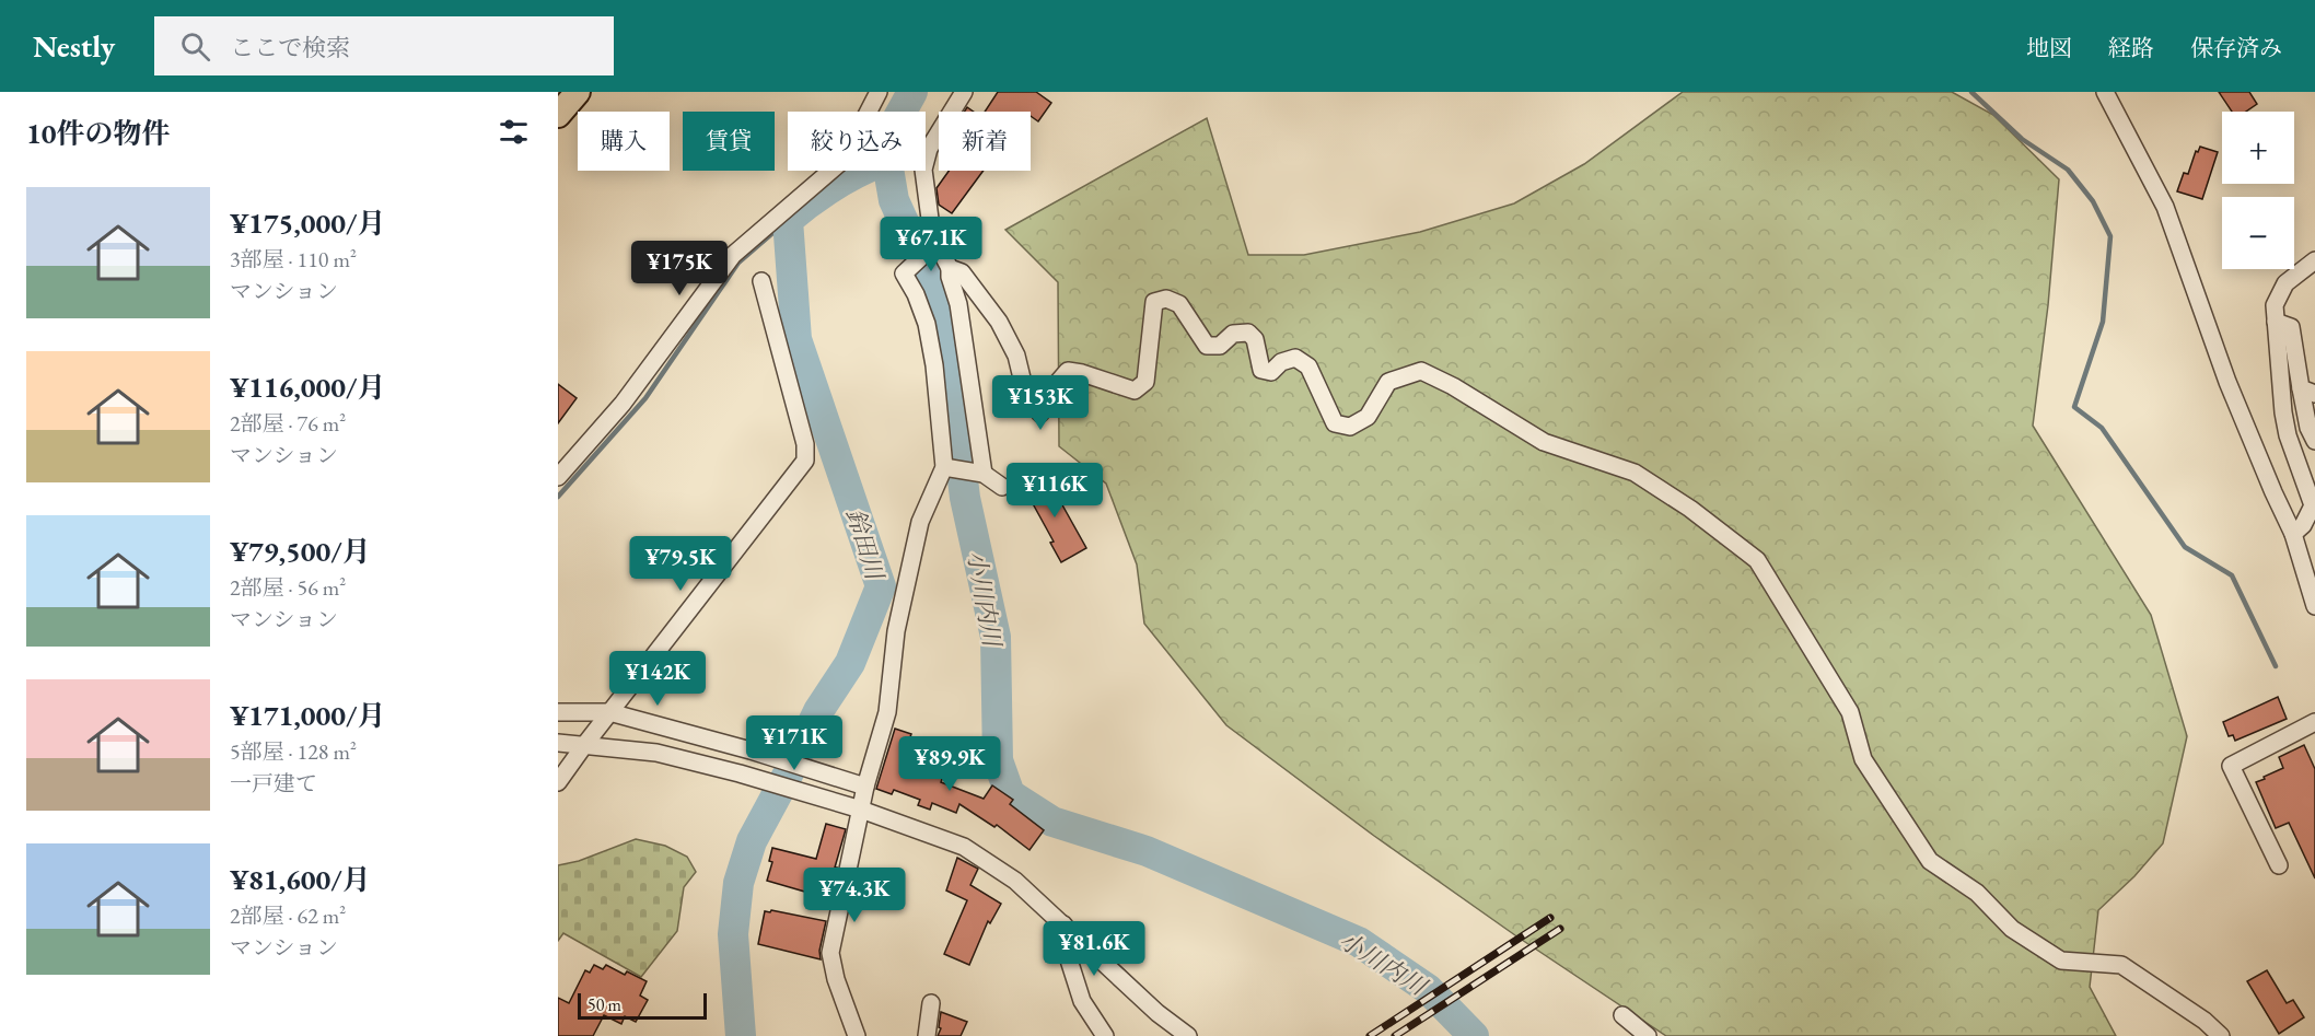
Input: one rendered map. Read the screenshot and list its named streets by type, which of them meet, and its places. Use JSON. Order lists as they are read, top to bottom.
{
  "water": ["鈴田川", "小川内川"],
  "scale_bar": "50 m",
  "page": {
    "header": "Nestly",
    "search": "ここで検索",
    "nav": ["地図", "経路", "保存済み"],
    "heading": "10件の物件",
    "map_buttons": ["+", "−"],
    "chip": [
      "購入",
      "賃貸",
      "絞り込み",
      "新着"
    ],
    "list": [
      {
        "name": "¥175,000/月",
        "note": "3部屋 · 110 m² · マンション"
      },
      {
        "name": "¥116,000/月",
        "note": "2部屋 · 76 m² · マンション"
      },
      {
        "name": "¥79,500/月",
        "note": "2部屋 · 56 m² · マンション"
      },
      {
        "name": "¥171,000/月",
        "note": "5部屋 · 128 m² · 一戸建て"
      },
      {
        "name": "¥81,600/月",
        "note": "2部屋 · 62 m² · マンション"
      }
    ],
    "price": [
      "¥67.1K",
      "¥175K",
      "¥153K",
      "¥116K",
      "¥79.5K",
      "¥142K",
      "¥171K",
      "¥89.9K",
      "¥74.3K",
      "¥81.6K"
    ],
    "scale": "50 m"
  }
}
